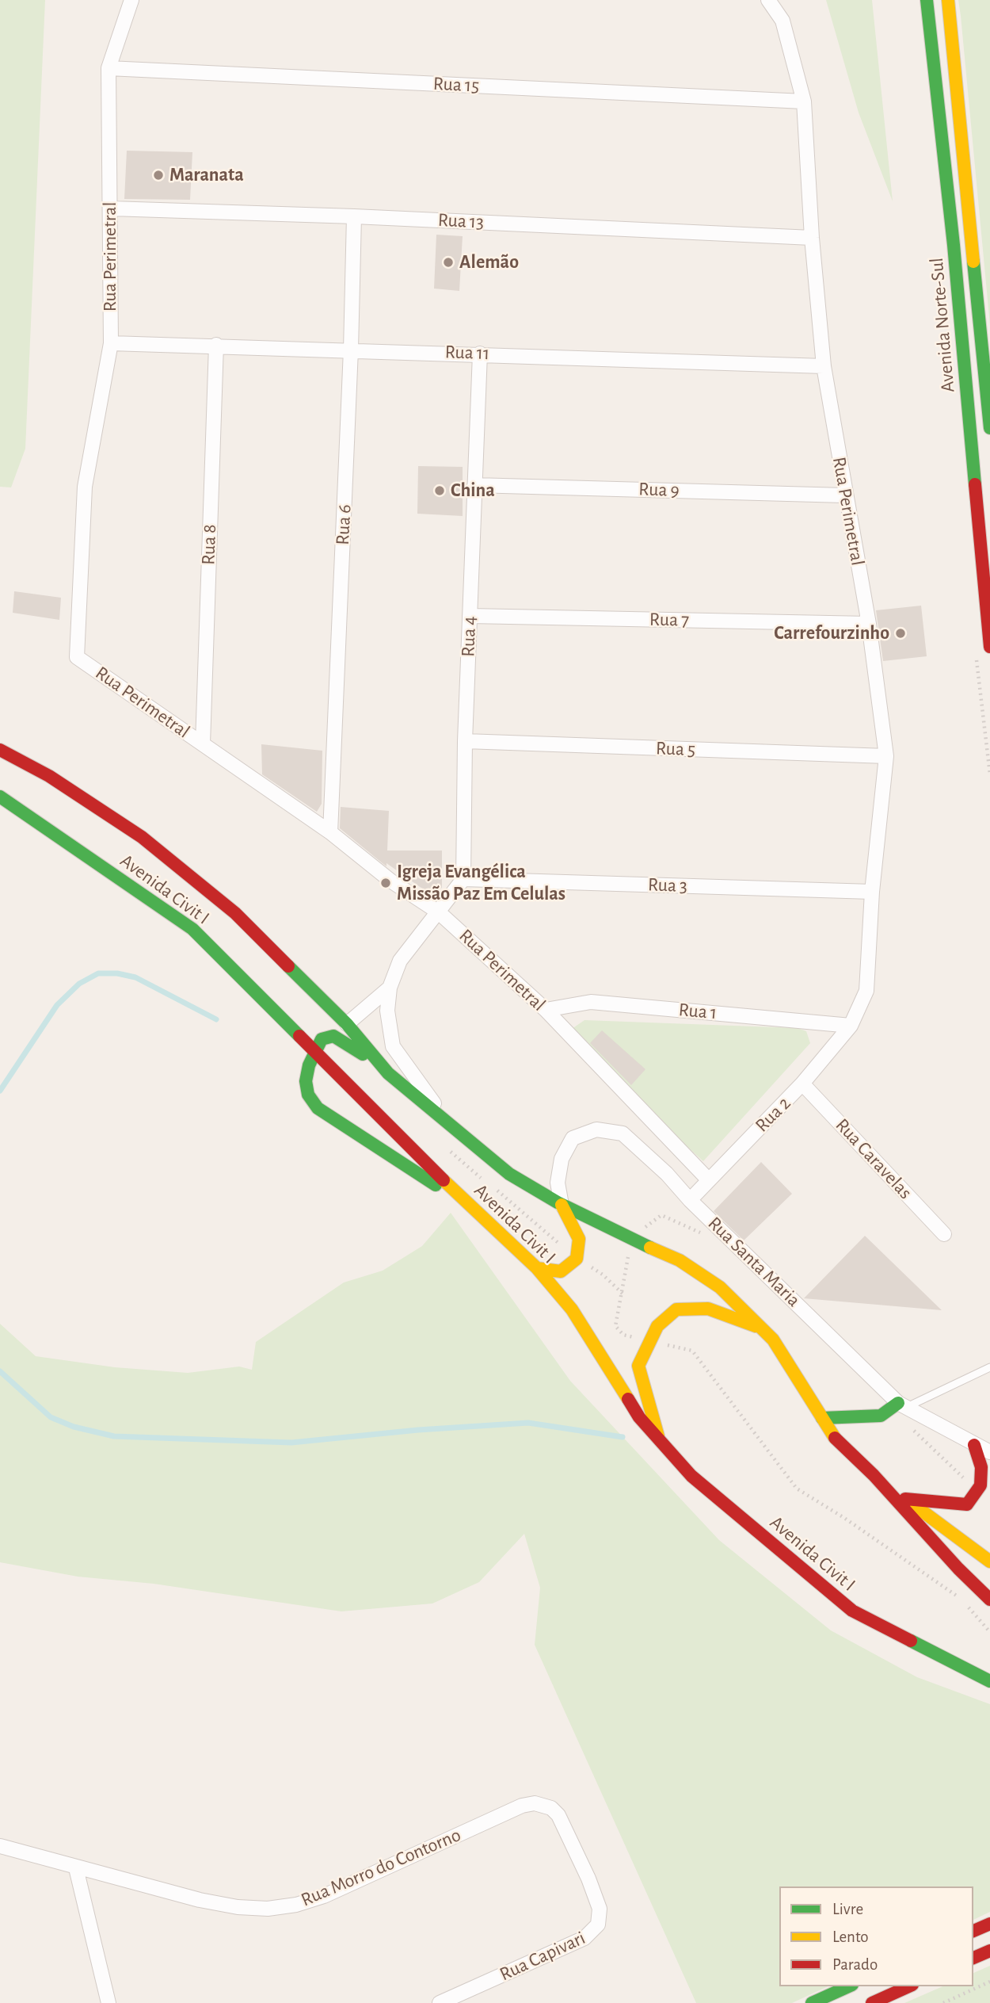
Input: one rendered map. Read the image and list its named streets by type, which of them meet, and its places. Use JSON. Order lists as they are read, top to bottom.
{
  "streets": {
    "main road": ["Avenida Norte-Sul", "Avenida Civit I"],
    "street": [
      "Rua 15",
      "Rua 13",
      "Rua Perimetral",
      "Rua 11",
      "Rua 9",
      "Rua 6",
      "Rua 8",
      "Rua 7",
      "Rua 4",
      "Rua 5",
      "Rua 3",
      "Rua 1",
      "Rua 2",
      "Rua Caravelas",
      "Rua Santa Maria",
      "Rua Morro do Contorno",
      "Rua Capivari"
    ]
  },
  "crossings": [
    ["Rua 15", "Rua Perimetral"],
    ["Rua 13", "Rua Perimetral"],
    ["Rua 13", "Rua 6"],
    ["Rua Perimetral", "Rua 11"],
    ["Rua Perimetral", "Rua 9"],
    ["Rua Perimetral", "Rua 6"],
    ["Rua Perimetral", "Rua 8"],
    ["Rua Perimetral", "Rua 7"],
    ["Rua Perimetral", "Rua 5"],
    ["Rua Perimetral", "Rua 3"],
    ["Rua Perimetral", "Rua 1"],
    ["Rua Perimetral", "Rua 2"],
    ["Rua 11", "Rua 6"],
    ["Rua 11", "Rua 8"],
    ["Rua 11", "Rua 4"],
    ["Rua 9", "Rua 4"],
    ["Rua 7", "Rua 4"],
    ["Rua 4", "Rua 5"],
    ["Rua 4", "Rua 3"],
    ["Avenida Civit I", "Rua Santa Maria"],
    ["Rua 1", "Rua 2"],
    ["Rua 2", "Rua Caravelas"],
    ["Rua 2", "Rua Santa Maria"],
    ["Rua Morro do Contorno", "Rua Capivari"]
  ],
  "places": [
    "Maranata",
    "Alemão",
    "China",
    "Carrefourzinho",
    "Igreja Evangélica Missão Paz Em Celulas"
  ],
  "legend": ["Livre", "Lento", "Parado"]
}
